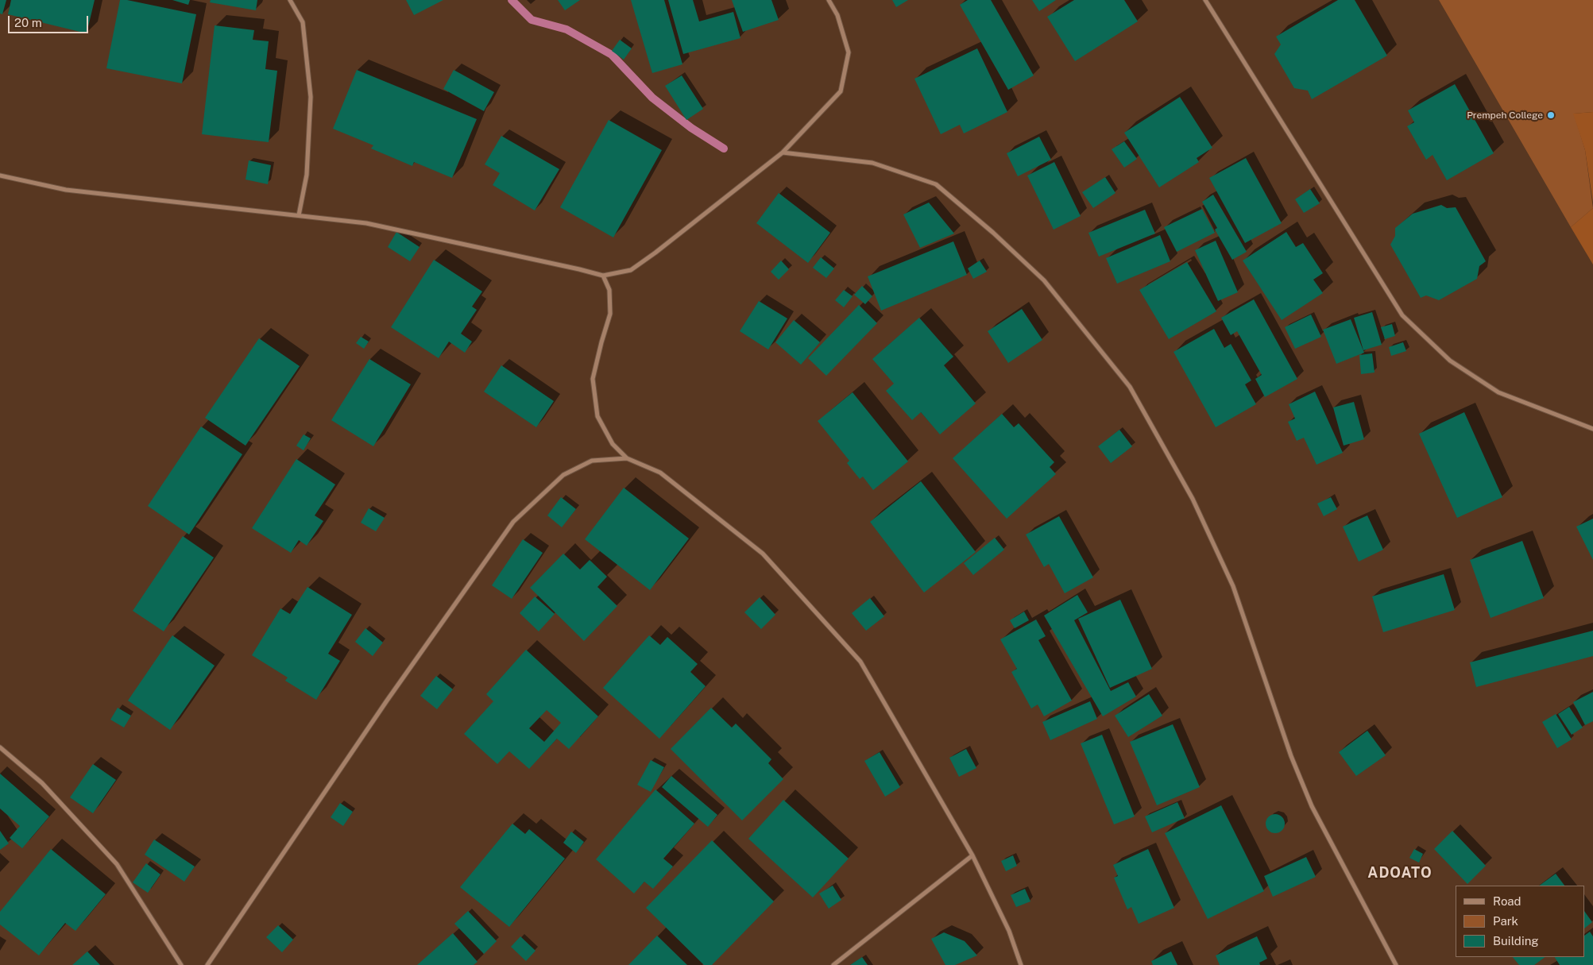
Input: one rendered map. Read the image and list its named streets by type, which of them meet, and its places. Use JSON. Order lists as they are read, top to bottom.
{
  "districts": ["ADOATO"],
  "places": ["Prempeh College"],
  "legend": ["Road", "Park", "Building"],
  "scale_bar": "20 m"
}
